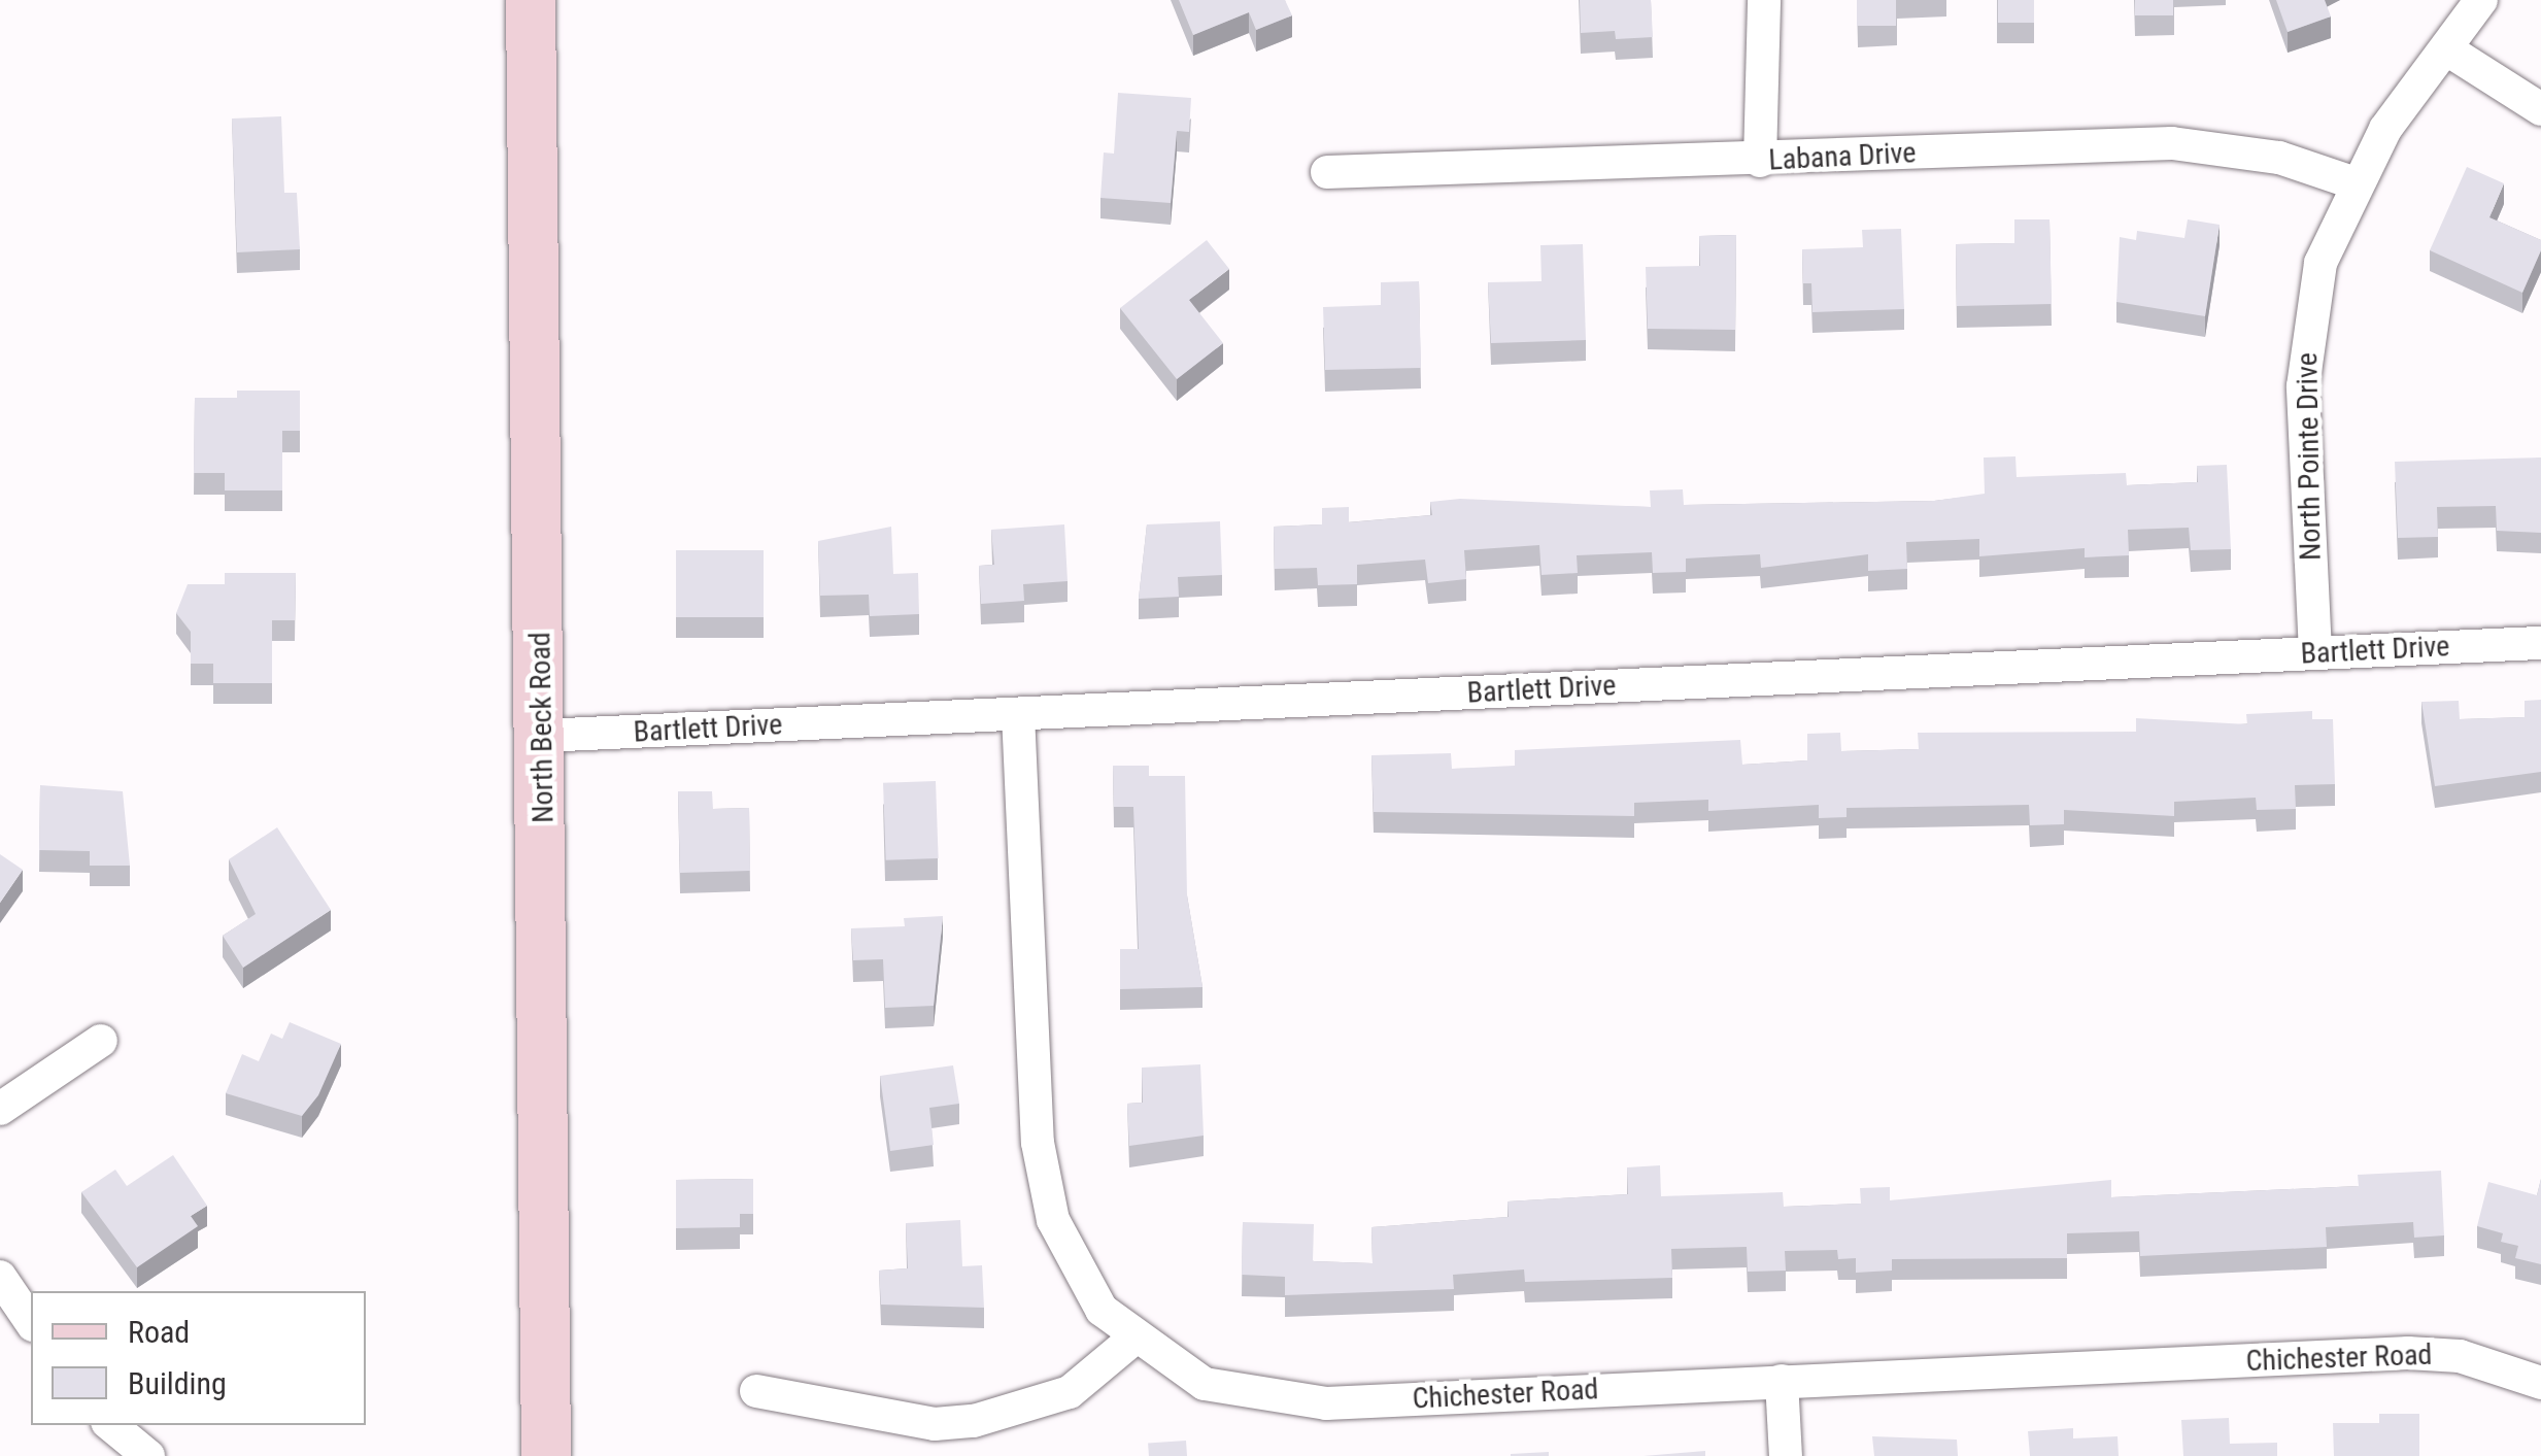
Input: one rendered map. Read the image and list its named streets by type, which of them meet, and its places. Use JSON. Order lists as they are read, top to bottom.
{
  "streets": {
    "main road": ["North Beck Road"],
    "street": [
      "Labana Drive",
      "North Pointe Drive",
      "Bartlett Drive",
      "Chichester Road"
    ]
  },
  "crossings": [
    ["Labana Drive", "North Pointe Drive"],
    ["North Pointe Drive", "Bartlett Drive"],
    ["Bartlett Drive", "North Beck Road"],
    ["Bartlett Drive", "Chichester Road"]
  ],
  "legend": ["Road", "Building"]
}
